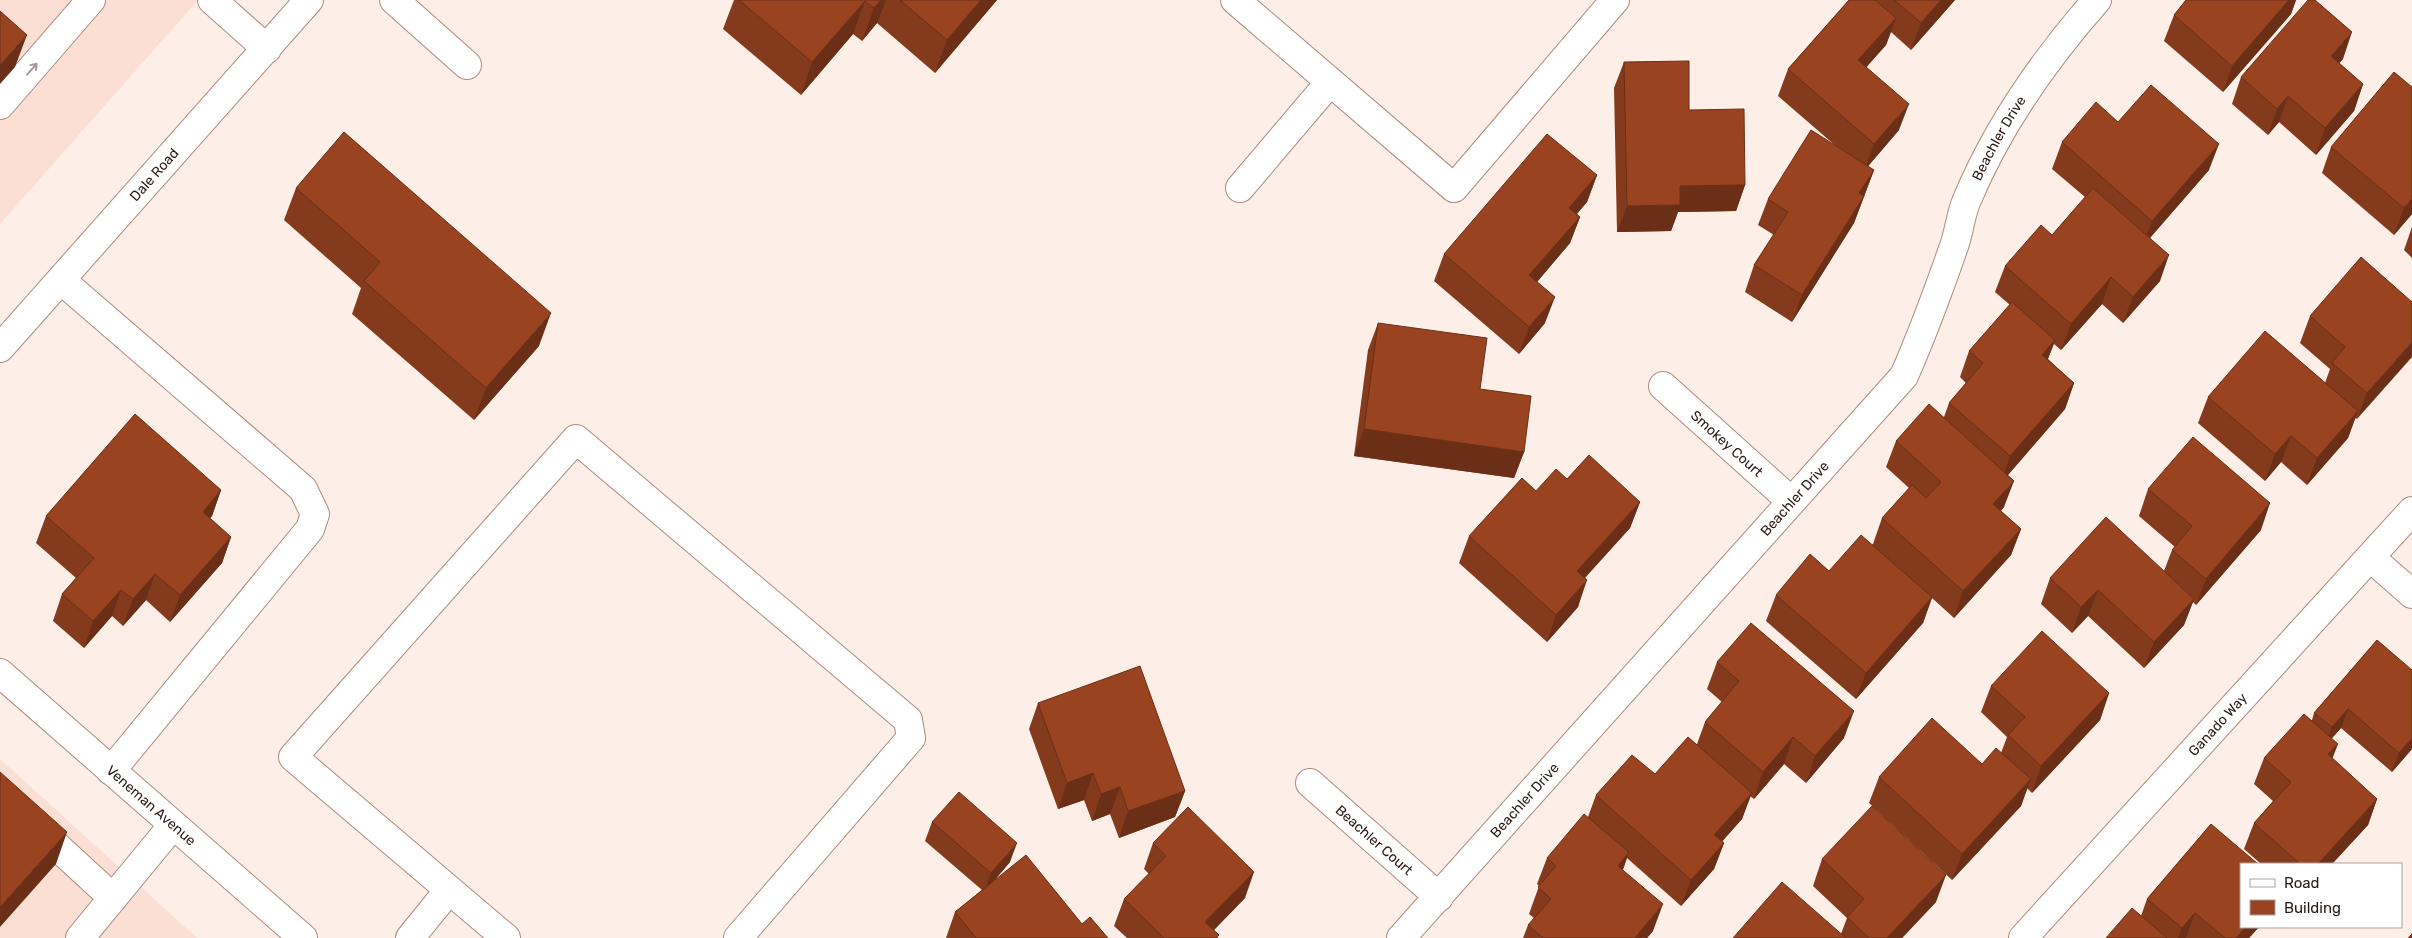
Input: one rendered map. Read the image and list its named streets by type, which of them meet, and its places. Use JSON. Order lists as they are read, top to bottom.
{
  "streets": {
    "street": [
      "Beachler Drive",
      "Dale Road",
      "Smokey Court",
      "Ganado Way",
      "Veneman Avenue",
      "Beachler Court"
    ]
  },
  "crossings": [
    ["Beachler Drive", "Smokey Court"],
    ["Beachler Drive", "Beachler Court"]
  ],
  "legend": ["Road", "Building"]
}
